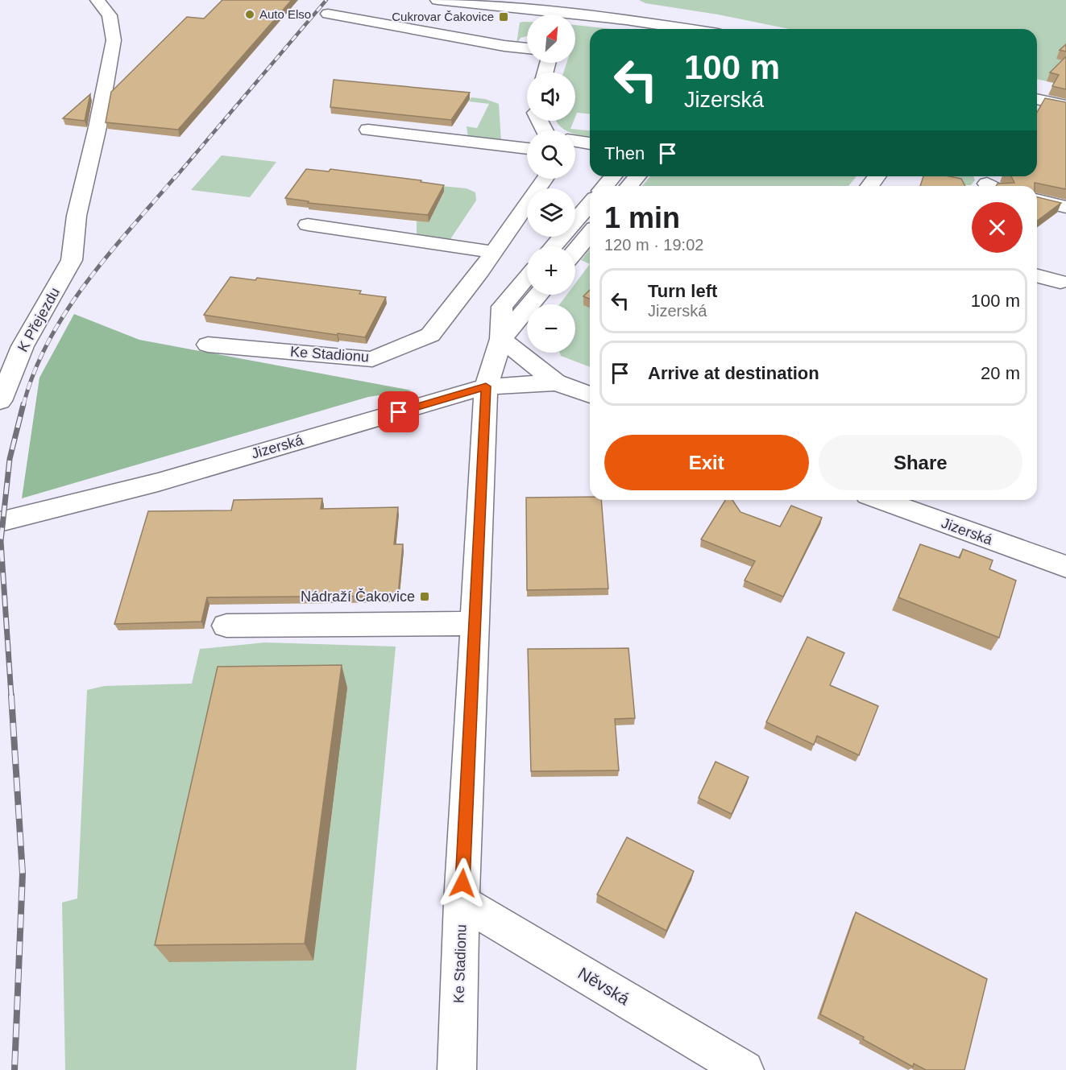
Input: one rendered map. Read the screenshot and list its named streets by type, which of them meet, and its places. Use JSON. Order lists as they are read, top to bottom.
{
  "streets": {
    "street": [
      "K Přejezdu",
      "Ke Stadionu",
      "Jizerská",
      "Něvská"
    ]
  },
  "crossings": [
    ["Ke Stadionu", "Jizerská"],
    ["Ke Stadionu", "Něvská"]
  ],
  "places": {
    "other": ["Auto Elso"],
    "transit": ["Cukrovar Čakovice", "Nádraží Čakovice"]
  },
  "north": "top right",
  "page": {
    "map_buttons": ["+", "−"],
    "turn": ["100 m", "Jizerská"],
    "then": "Then",
    "heading": ["1 min", "120 m · 19:02"],
    "list": [
      {
        "name": "Turn left",
        "note": "Jizerská",
        "value": "100 m"
      },
      {
        "name": "Arrive at destination",
        "value": "20 m"
      }
    ],
    "buttons": ["Exit", "Share"]
  }
}
